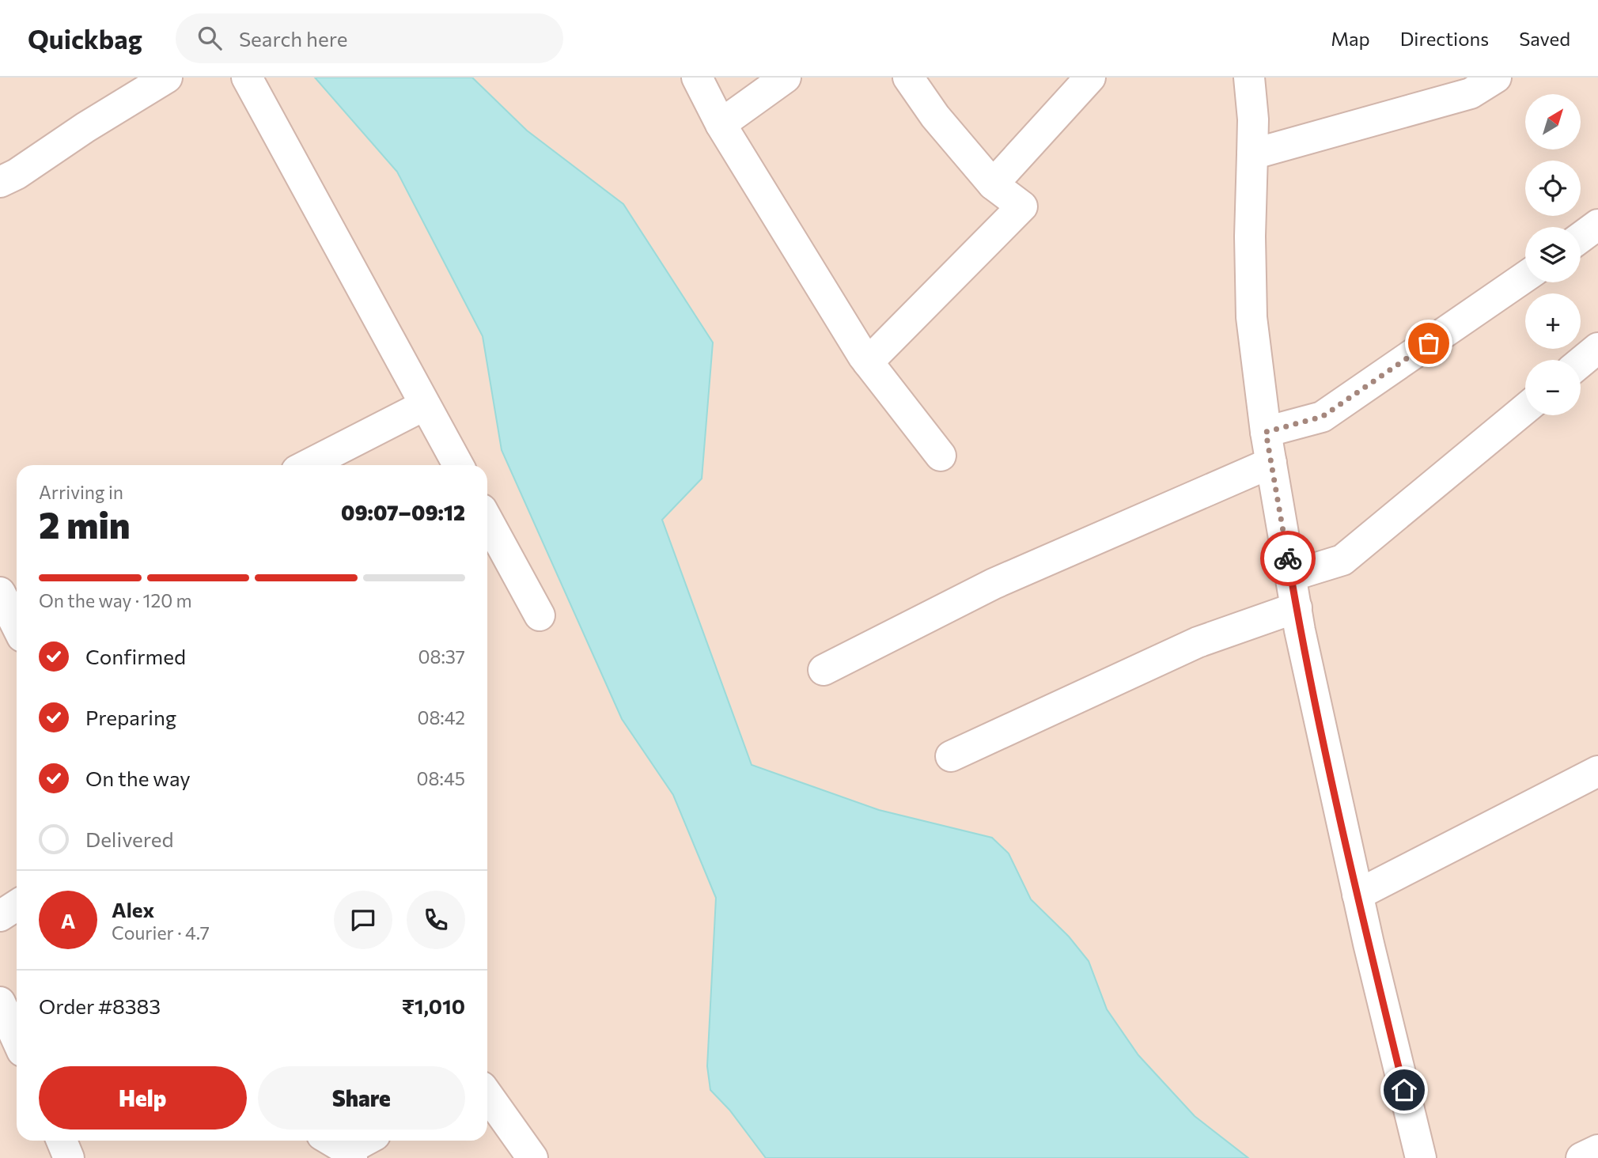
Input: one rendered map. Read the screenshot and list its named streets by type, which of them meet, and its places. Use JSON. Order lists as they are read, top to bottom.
{
  "north": "top right",
  "page": {
    "header": "Quickbag",
    "search": "Search here",
    "nav": ["Map", "Directions", "Saved"],
    "map_buttons": ["+", "−"],
    "heading": ["2 min", "Arriving in", "09:07–09:12"],
    "panel": [
      "Alex",
      "Courier · 4.7",
      "Order #8383",
      "₹1,010"
    ],
    "bar": "On the way · 120 m",
    "list": [
      ["Confirmed", "08:37"],
      ["Preparing", "08:42"],
      ["On the way", "08:45"],
      "Delivered"
    ],
    "round": "A",
    "buttons": ["Help", "Share"]
  }
}
